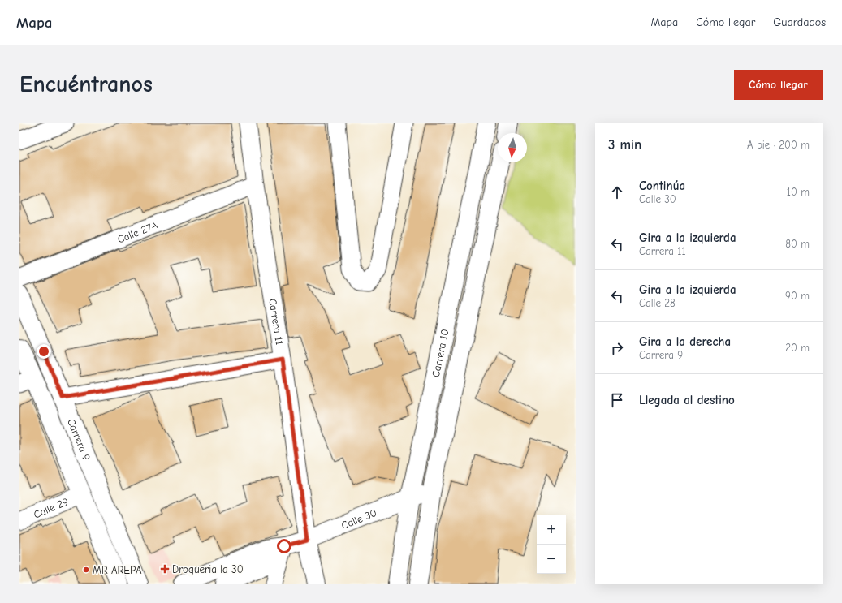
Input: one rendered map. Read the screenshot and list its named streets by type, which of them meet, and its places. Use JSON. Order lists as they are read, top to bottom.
{
  "streets": {
    "main road": ["Carrera 10", "Carrera 9", "Calle 30"],
    "street": ["Calle 27A", "Carrera 11", "Calle 29"]
  },
  "crossings": [
    ["Calle 27A", "Carrera 11"],
    ["Carrera 11", "Calle 30"],
    ["Carrera 10", "Calle 30"],
    ["Carrera 9", "Calle 29"]
  ],
  "places": {
    "health": ["Drogueria la 30"],
    "other": ["MR AREPA"]
  },
  "north": "bottom",
  "page": {
    "header": "Mapa",
    "nav": ["Mapa", "Cómo llegar", "Guardados"],
    "buttons": "Cómo llegar",
    "title": "Encuéntranos",
    "heading": ["3 min", "A pie · 200 m"],
    "list": [
      ["Continúa", "Calle 30", "10 m"],
      ["Gira a la izquierda", "Carrera 11", "80 m"],
      ["Gira a la izquierda", "Calle 28", "90 m"],
      ["Gira a la derecha", "Carrera 9", "20 m"],
      "Llegada al destino"
    ],
    "map_buttons": ["+", "−"]
  }
}
